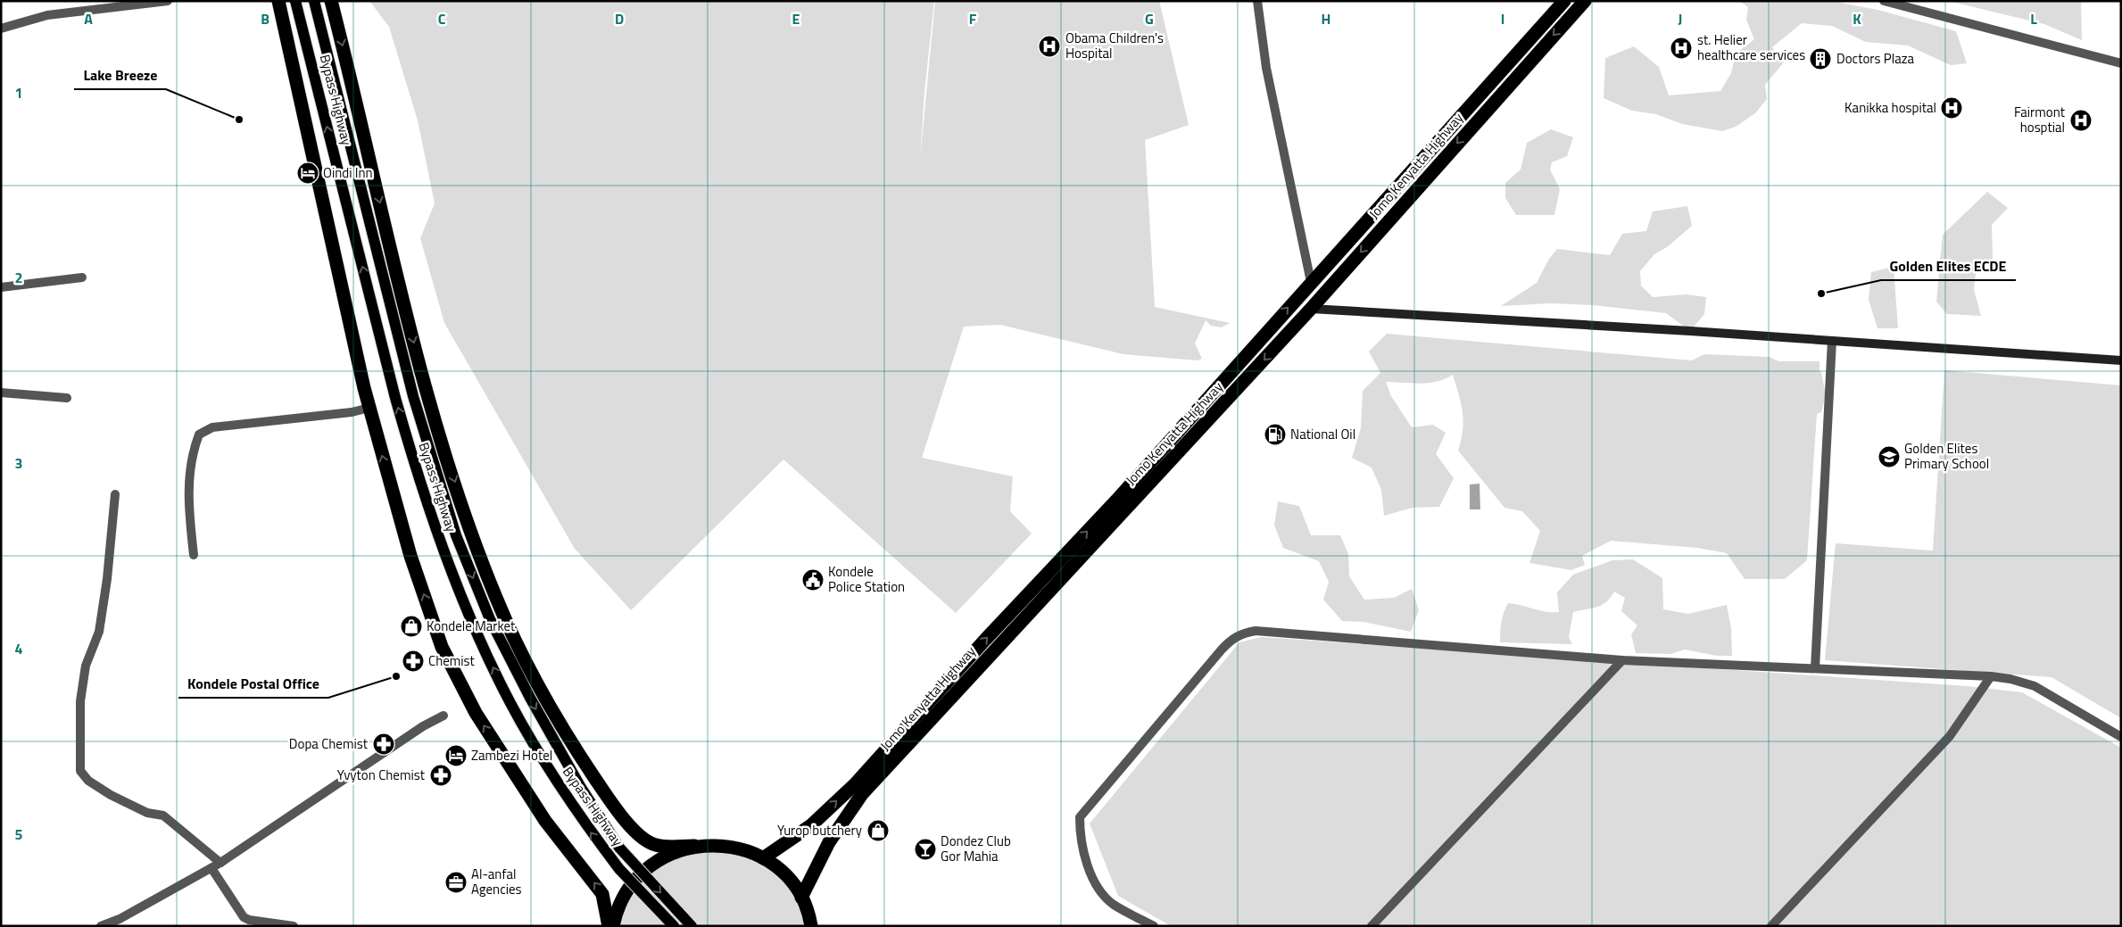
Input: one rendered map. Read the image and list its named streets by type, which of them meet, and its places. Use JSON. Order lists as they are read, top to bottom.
{
  "streets": {
    "highway": ["Jomo Kenyatta Highway"],
    "main road": ["Bypass Highway"]
  },
  "places": {
    "hospital": [
      "Obama Children's Hospital",
      "st. Helier healthcare services",
      "Kanikka hospital",
      "Fairmont hosptial"
    ],
    "building": ["Doctors Plaza"],
    "other": ["Lake Breeze", "Golden Elites ECDE", "Kondele Postal Office"],
    "hotel": ["Oindi Inn", "Zambezi Hotel"],
    "fuel station": ["National Oil"],
    "school or university": ["Golden Elites Primary School"],
    "public building": ["Kondele Police Station"],
    "shop": ["Kondele Market", "Yurop butchery"],
    "pharmacy": ["Chemist", "Dopa Chemist", "Yvyton Chemist"],
    "bar": ["Dondez Club Gor Mahia"],
    "office": ["Al-anfal Agencies"]
  },
  "grid": {
    "columns": [
      "A",
      "B",
      "C",
      "D",
      "E",
      "F",
      "G",
      "H",
      "I",
      "J",
      "K",
      "L"
    ],
    "rows": [
      "1",
      "2",
      "3",
      "4",
      "5"
    ]
  }
}
